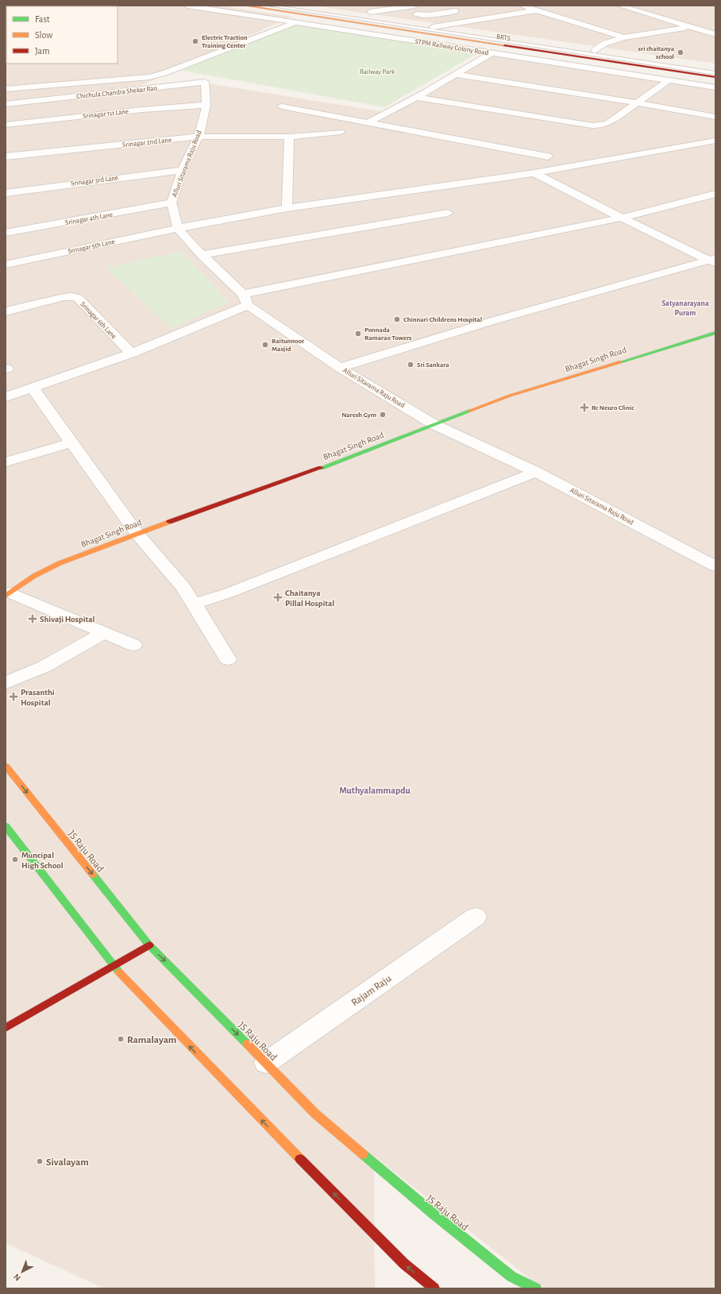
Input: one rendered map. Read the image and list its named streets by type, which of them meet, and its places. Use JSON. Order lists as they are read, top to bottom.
{
  "streets": {
    "main road": ["BRTS", "Bhagat Singh Road", "JS Raju Road"],
    "street": [
      "STPM Railway Colony Road",
      "Chichula Chandra Shekar Rao",
      "Srinagar 1st Lane",
      "Srinagar 2nd Lane",
      "Alluri Sitarama Raju Road",
      "Srinagar 3rd Lane",
      "Srinagar 4th Lane",
      "Srinagar 5th Lane",
      "Srinagar 6th Lane",
      "Rajam Raju"
    ]
  },
  "crossings": [
    ["Chichula Chandra Shekar Rao", "Srinagar 1st Lane"],
    ["Chichula Chandra Shekar Rao", "Alluri Sitarama Raju Road"],
    ["Srinagar 1st Lane", "Alluri Sitarama Raju Road"],
    ["Srinagar 2nd Lane", "Alluri Sitarama Raju Road"],
    ["Alluri Sitarama Raju Road", "Srinagar 3rd Lane"],
    ["Alluri Sitarama Raju Road", "Srinagar 4th Lane"],
    ["Alluri Sitarama Raju Road", "Srinagar 5th Lane"],
    ["Alluri Sitarama Raju Road", "Bhagat Singh Road"],
    ["JS Raju Road", "Rajam Raju"]
  ],
  "districts": ["Satyanarayana Puram", "Muthyalammapdu"],
  "parks": ["Railway Park"],
  "places": {
    "other": [
      "Electric Traction Training Center",
      "sri chaitanya school",
      "Chinnari Childrens Hospital",
      "Ponnada Ramarao Towers",
      "Baitunnoor Masjid",
      "Sri Sankara",
      "Naresh Gym",
      "Muncipal High School",
      "Ramalayam",
      "Sivalayam"
    ],
    "health": [
      "Rc Neuro Clinic",
      "Chaitanya Pillal Hospital",
      "Shivaji Hospital",
      "Prasanthi Hospital"
    ]
  },
  "legend": ["Fast", "Slow", "Jam"],
  "north": "bottom left"
}
